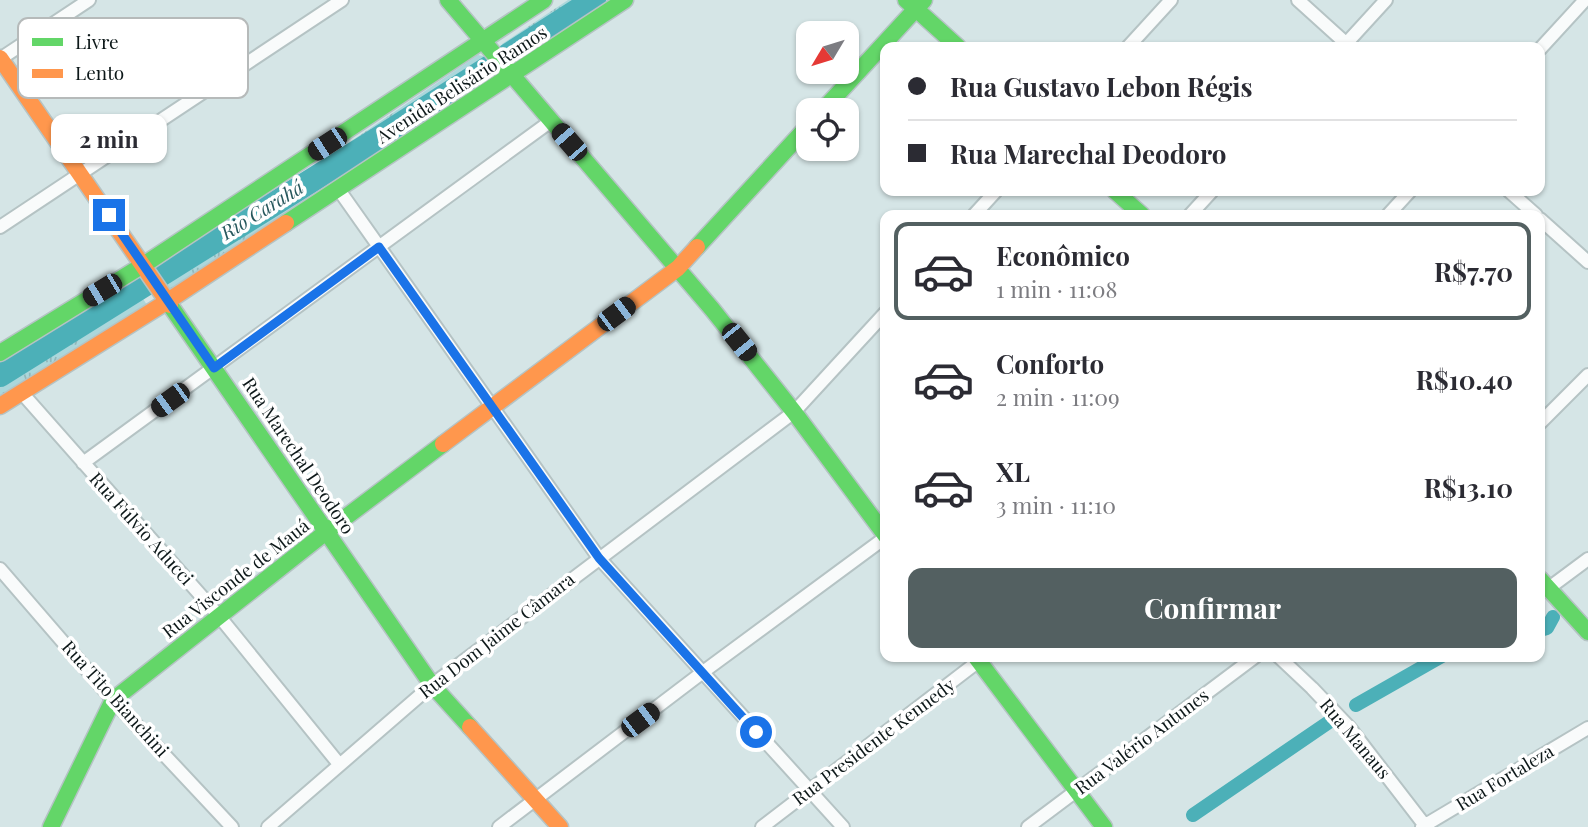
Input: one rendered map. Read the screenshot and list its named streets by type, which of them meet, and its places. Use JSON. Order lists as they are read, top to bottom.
{
  "streets": {
    "street": [
      "Avenida Belisário Ramos",
      "Rua Marechal Deodoro",
      "Rua Fúlvio Aducci",
      "Rua Visconde de Mauá",
      "Rua Dom Jaime Câmara",
      "Rua Tito Bianchini",
      "Rua Manaus",
      "Rua Presidente Kennedy",
      "Rua Valério Antunes",
      "Rua Fortaleza"
    ]
  },
  "crossings": [
    ["Avenida Belisário Ramos", "Rua Marechal Deodoro"],
    ["Avenida Belisário Ramos", "Rua Fúlvio Aducci"],
    ["Rua Marechal Deodoro", "Rua Visconde de Mauá"],
    ["Rua Marechal Deodoro", "Rua Dom Jaime Câmara"],
    ["Rua Fúlvio Aducci", "Rua Visconde de Mauá"],
    ["Rua Fúlvio Aducci", "Rua Dom Jaime Câmara"],
    ["Rua Visconde de Mauá", "Rua Tito Bianchini"],
    ["Rua Manaus", "Rua Fortaleza"]
  ],
  "water": ["Rio Carahá"],
  "legend": ["Livre", "Lento"],
  "north": "bottom left",
  "page": {
    "banner": ["Rua Gustavo Lebon Régis", "Rua Marechal Deodoro"],
    "bubble": "2 min",
    "list": [
      {
        "name": "Econômico",
        "note": "1 min · 11:08",
        "value": "R$7.70"
      },
      {
        "name": "Conforto",
        "note": "2 min · 11:09",
        "value": "R$10.40"
      },
      {
        "name": "XL",
        "note": "3 min · 11:10",
        "value": "R$13.10"
      }
    ],
    "buttons": "Confirmar"
  }
}
